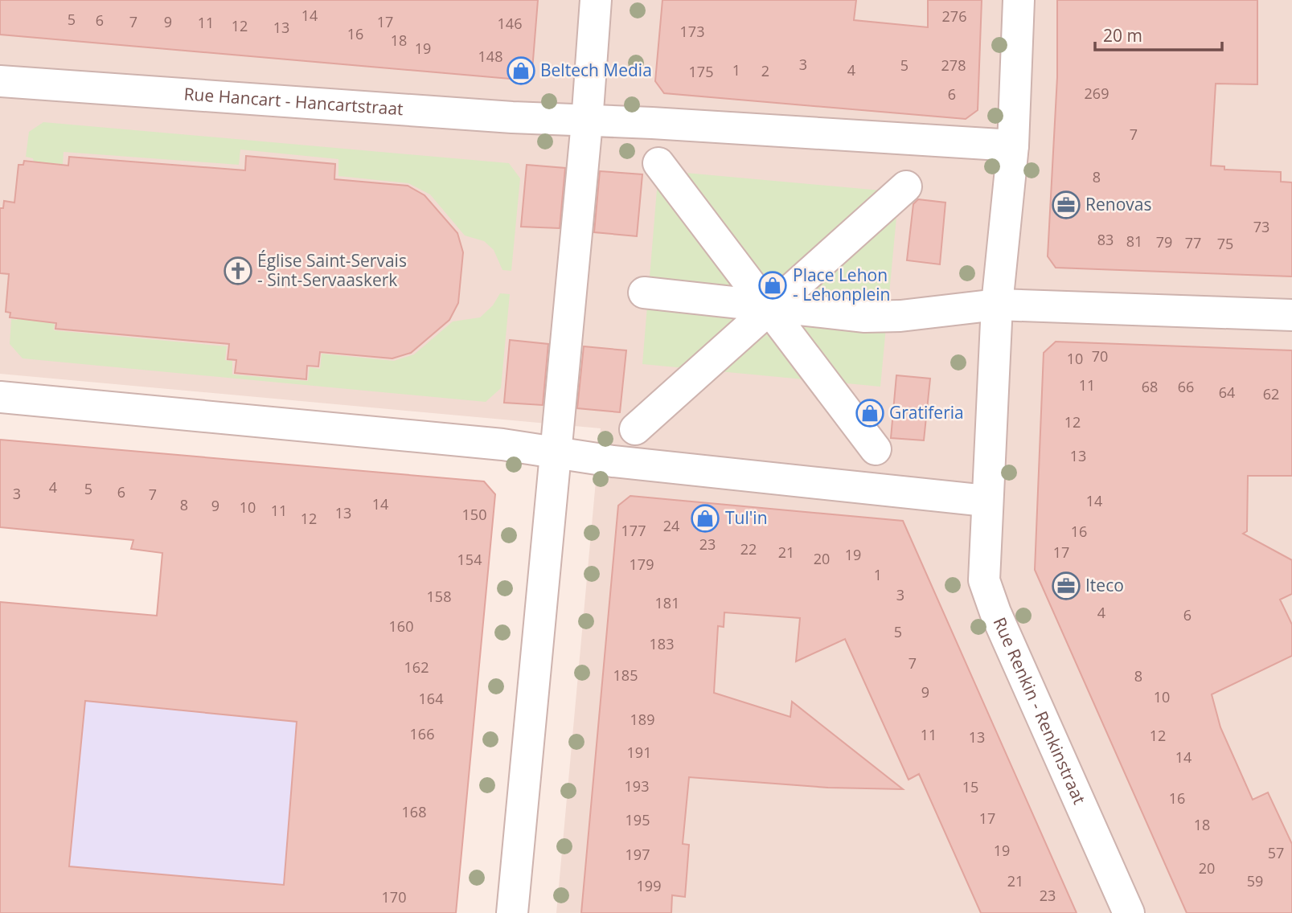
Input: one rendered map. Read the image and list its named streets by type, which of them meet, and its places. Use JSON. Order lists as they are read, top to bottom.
{
  "streets": {
    "street": ["Rue Hancart - Hancartstraat", "Rue Renkin - Renkinstraat"]
  },
  "places": {
    "shop": [
      "Beltech Media",
      "Place Lehon - Lehonplein",
      "Gratiferia",
      "Tul'in"
    ],
    "office": ["Renovas", "Iteco"],
    "church": ["Église Saint-Servais - Sint-Servaaskerk"]
  },
  "house_numbers": [
    "14",
    "276",
    "5",
    "6",
    "7",
    "9",
    "17",
    "11",
    "146",
    "12",
    "13",
    "173",
    "16",
    "18",
    "19",
    "148",
    "3",
    "5",
    "278",
    "1",
    "4",
    "2",
    "175",
    "269",
    "6",
    "7",
    "8",
    "73",
    "83",
    "81",
    "79",
    "77",
    "75",
    "70",
    "10",
    "11",
    "68",
    "66",
    "64",
    "62",
    "12",
    "13",
    "4",
    "5",
    "6",
    "3",
    "7",
    "14",
    "14",
    "8",
    "9",
    "10",
    "11",
    "13",
    "150",
    "12",
    "24",
    "177",
    "16",
    "23",
    "22",
    "21",
    "17",
    "19",
    "20",
    "154",
    "179",
    "1",
    "3",
    "158",
    "181",
    "4",
    "6",
    "160",
    "5",
    "183",
    "7",
    "162",
    "185",
    "8",
    "9",
    "10",
    "164",
    "189",
    "166",
    "11",
    "12",
    "13",
    "191",
    "14",
    "193",
    "15",
    "16",
    "168",
    "17",
    "195",
    "18",
    "19",
    "57",
    "197",
    "20",
    "21",
    "59",
    "199",
    "23",
    "170"
  ],
  "scale_bar": "20 m"
}
